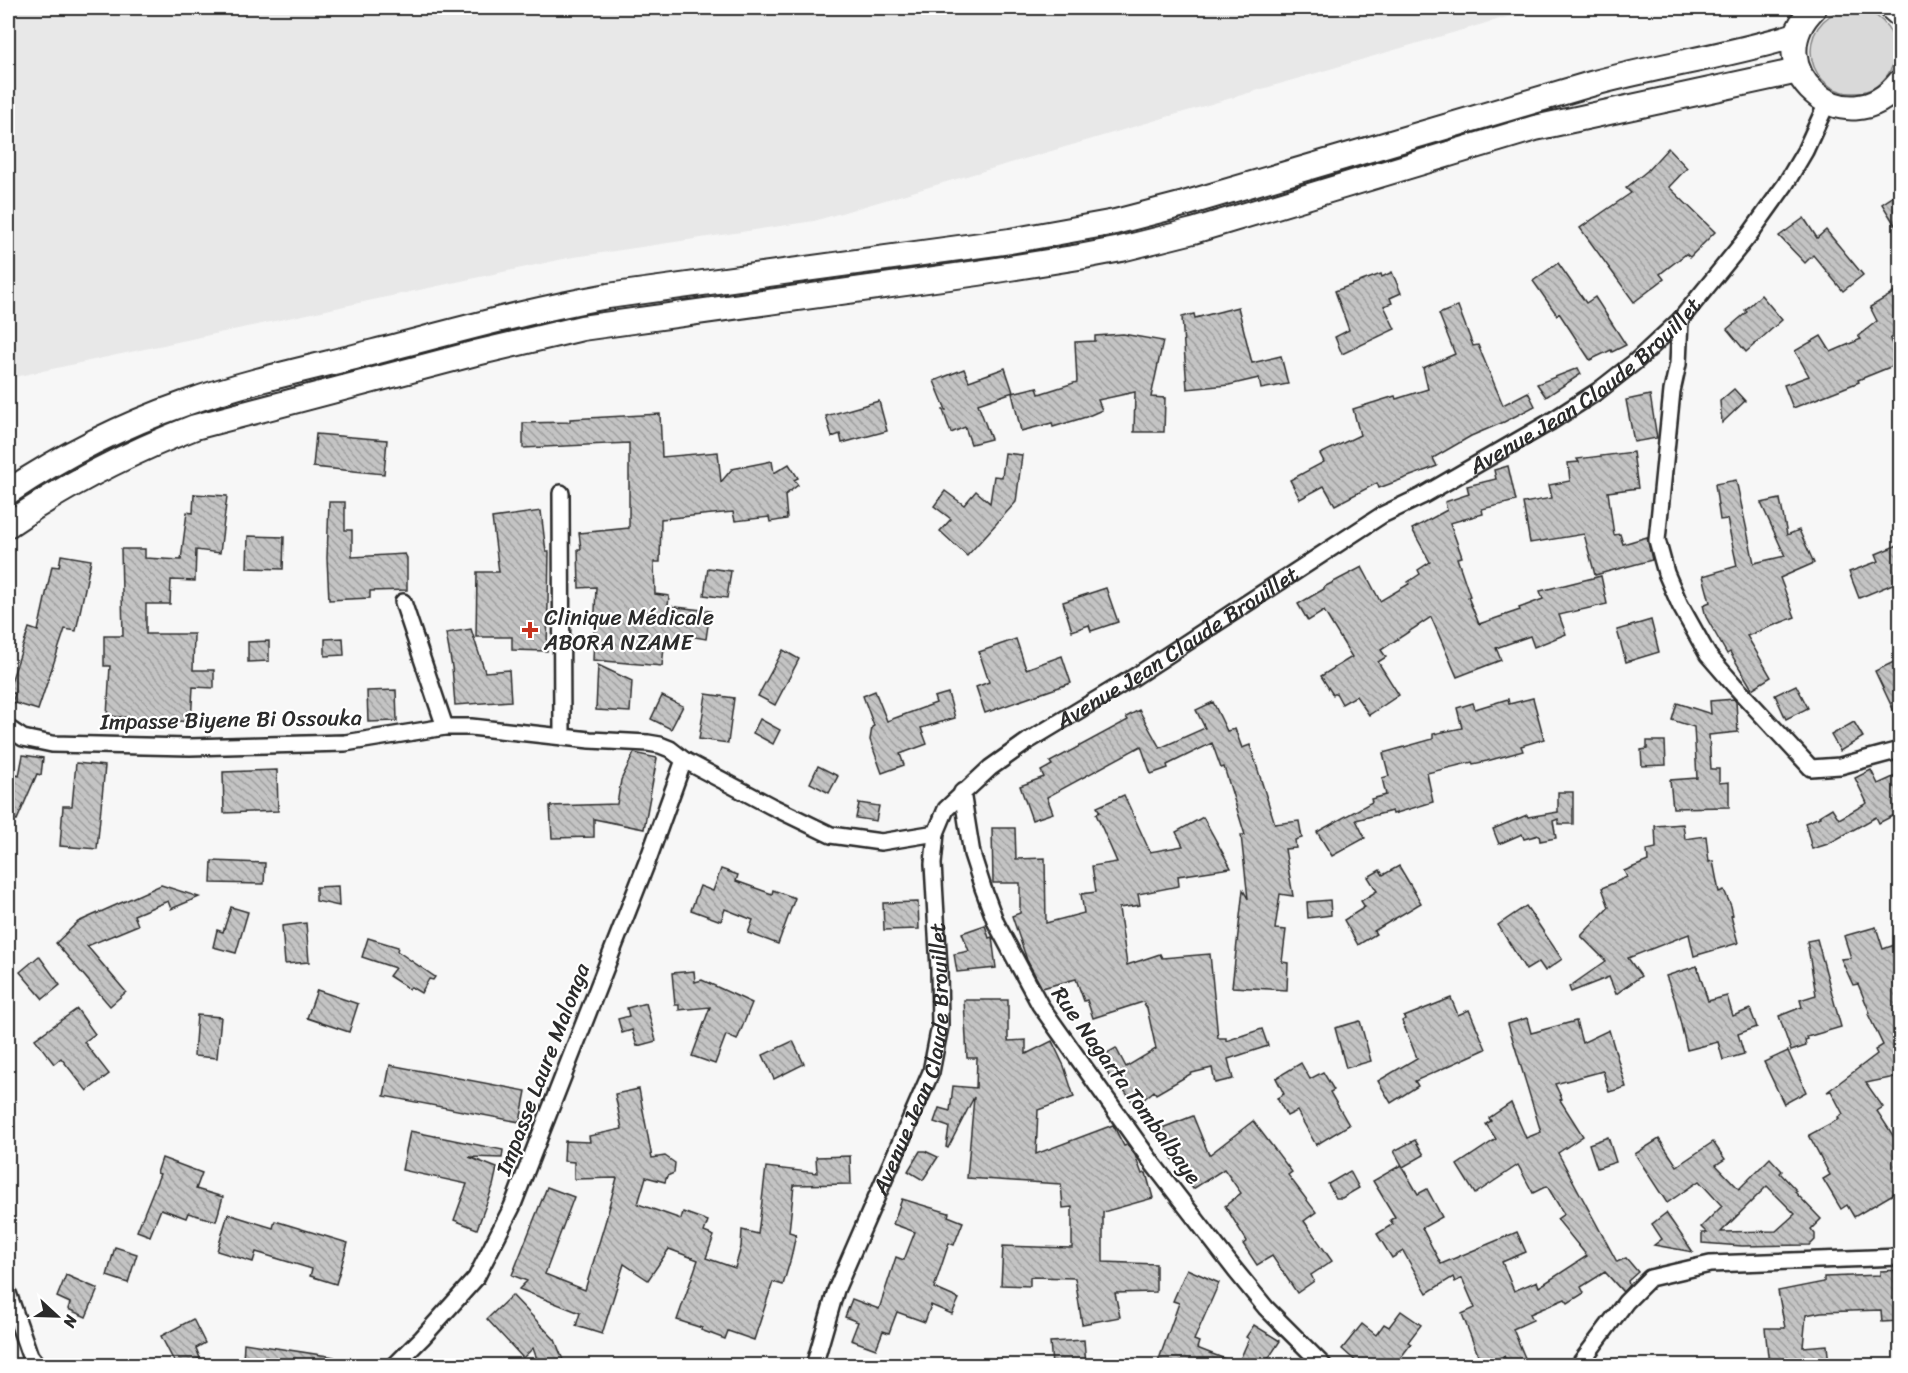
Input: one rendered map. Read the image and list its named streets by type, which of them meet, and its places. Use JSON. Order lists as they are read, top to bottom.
{
  "streets": {
    "street": [
      "Avenue Jean Claude Brouillet",
      "Impasse Biyene Bi Ossouka",
      "Impasse Laure Malonga",
      "Rue Nagarta Tombalbaye"
    ]
  },
  "crossings": [
    ["Avenue Jean Claude Brouillet", "Impasse Biyene Bi Ossouka"],
    ["Avenue Jean Claude Brouillet", "Rue Nagarta Tombalbaye"],
    ["Impasse Biyene Bi Ossouka", "Impasse Laure Malonga"]
  ],
  "places": {
    "health": ["Clinique Médicale ABORA NZAME"]
  },
  "north": "right"
}
